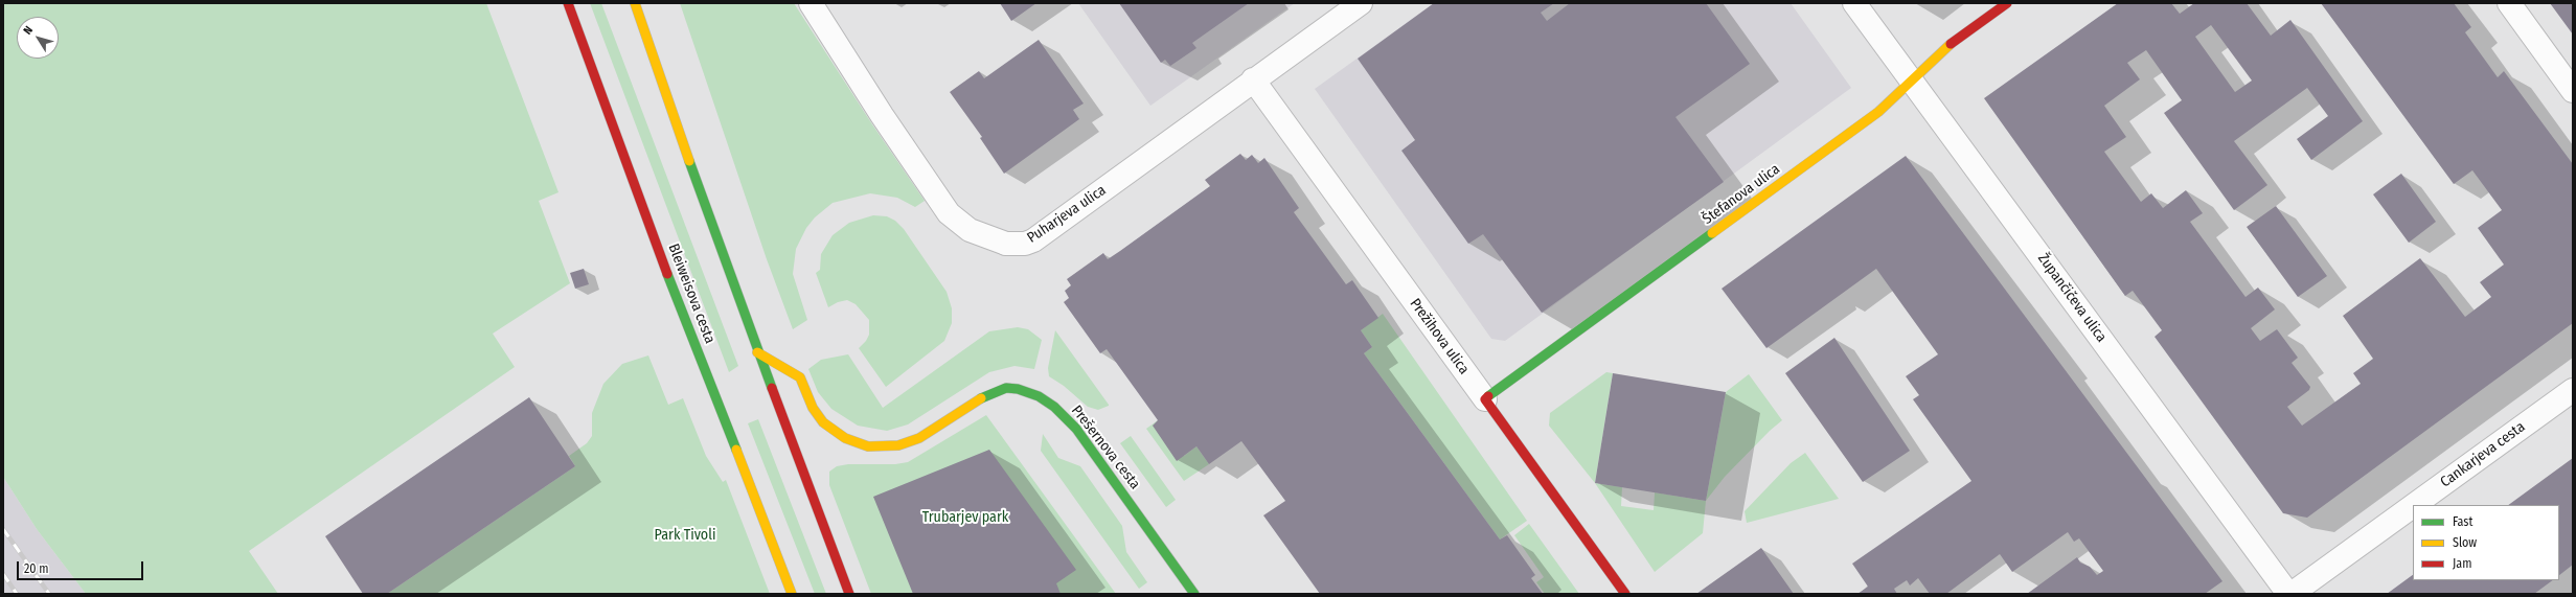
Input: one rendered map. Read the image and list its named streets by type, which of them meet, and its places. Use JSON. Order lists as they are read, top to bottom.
{
  "streets": {
    "main road": [
      "Štefanova ulica",
      "Bleiweisova cesta",
      "Prežihova ulica",
      "Prešernova cesta"
    ],
    "street": ["Puharjeva ulica", "Župančičeva ulica", "Cankarjeva cesta"]
  },
  "crossings": [
    ["Štefanova ulica", "Župančičeva ulica"],
    ["Štefanova ulica", "Prežihova ulica"],
    ["Puharjeva ulica", "Prežihova ulica"],
    ["Župančičeva ulica", "Cankarjeva cesta"]
  ],
  "parks": ["Trubarjev park", "Park Tivoli"],
  "legend": ["Fast", "Slow", "Jam"],
  "scale_bar": "20 m",
  "north": "top left"
}
